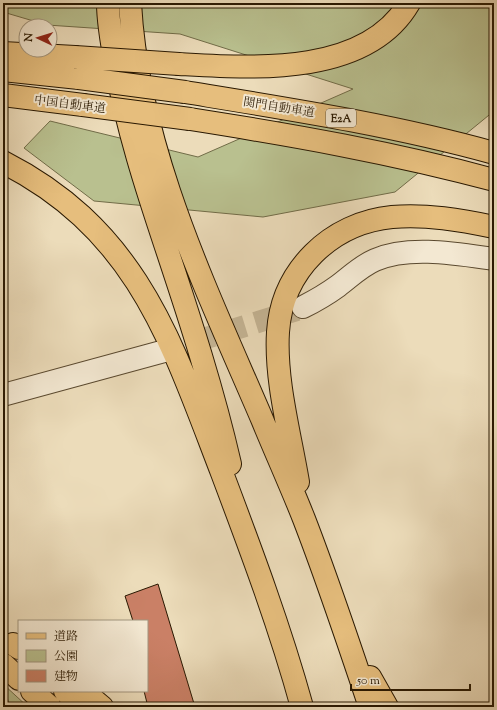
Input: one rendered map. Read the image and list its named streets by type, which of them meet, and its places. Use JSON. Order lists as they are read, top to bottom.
{
  "streets": {
    "main road": ["中国自動車道", "関門自動車道", "E2A"]
  },
  "crossings": [
    ["関門自動車道", "E2A"]
  ],
  "legend": ["道路", "公園", "建物"],
  "scale_bar": "50 m",
  "north": "left"
}
